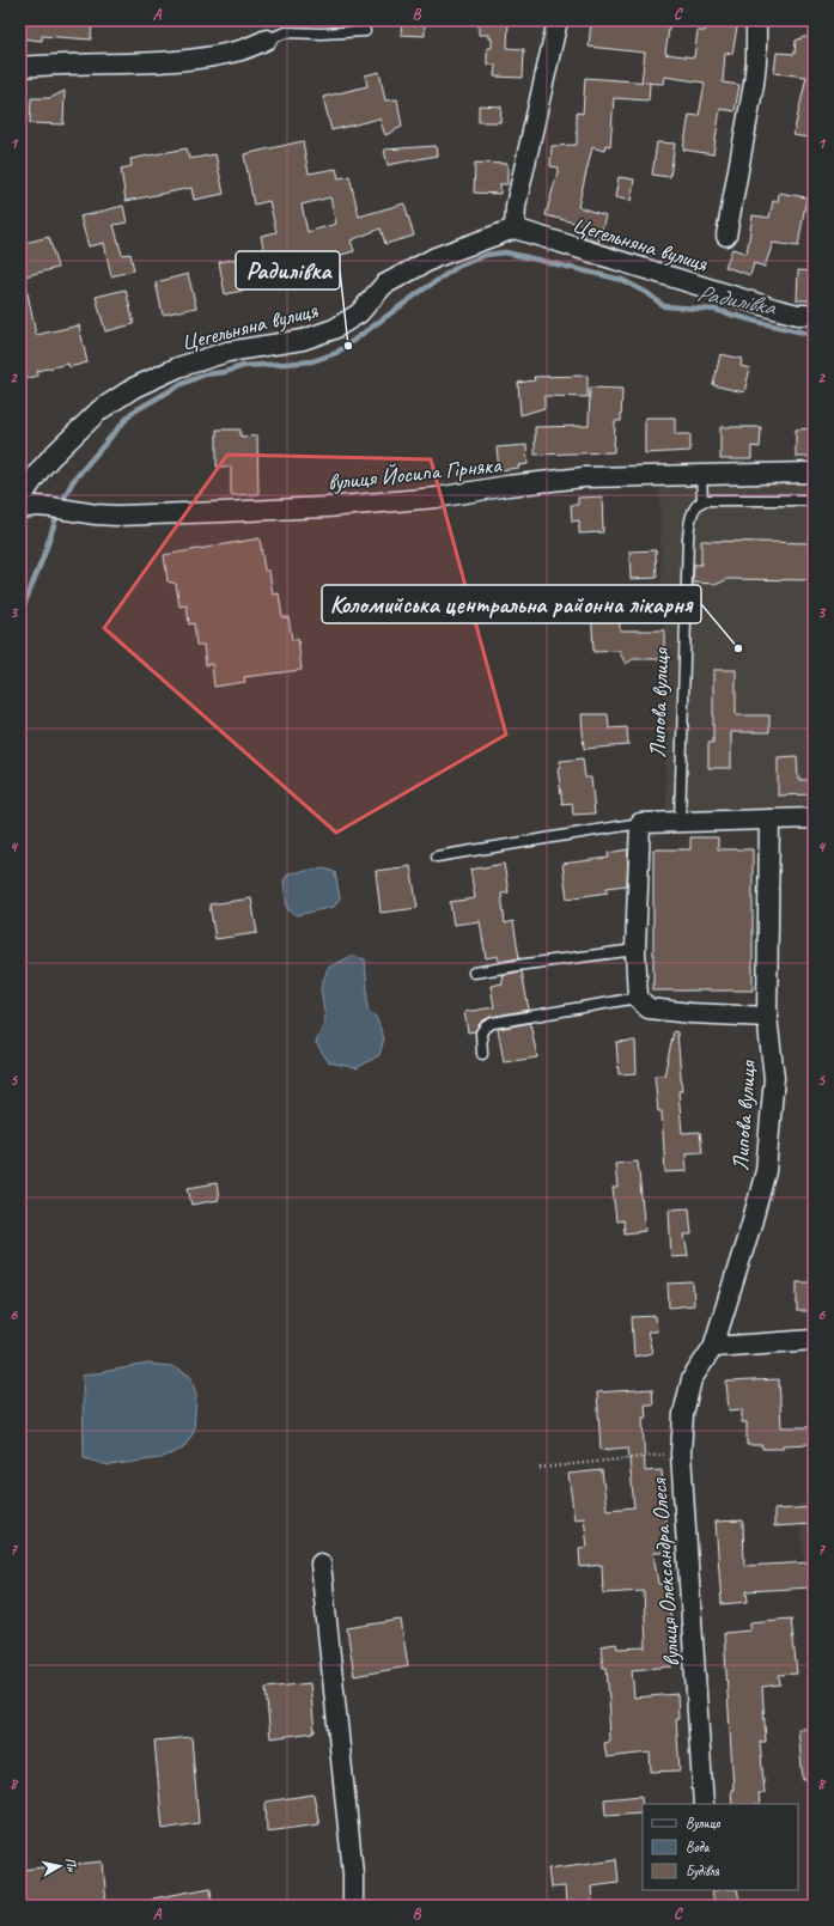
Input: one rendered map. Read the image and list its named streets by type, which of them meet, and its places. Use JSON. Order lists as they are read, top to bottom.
{
  "streets": {
    "street": [
      "Цегельняна вулиця",
      "вулиця Йосипа Гірняка",
      "Липова вулиця",
      "вулиця Олександра Олеся"
    ]
  },
  "crossings": [
    ["Липова вулиця", "вулиця Олександра Олеся"]
  ],
  "water": ["Радилівка"],
  "places": ["Радилівка", "Коломийська центральна районна лікарня"],
  "legend": ["Вулиця", "Вода", "Будівля"],
  "north": "right",
  "grid": {
    "columns": ["A", "B", "C"],
    "rows": [
      "1",
      "2",
      "3",
      "4",
      "5",
      "6",
      "7",
      "8"
    ]
  }
}
